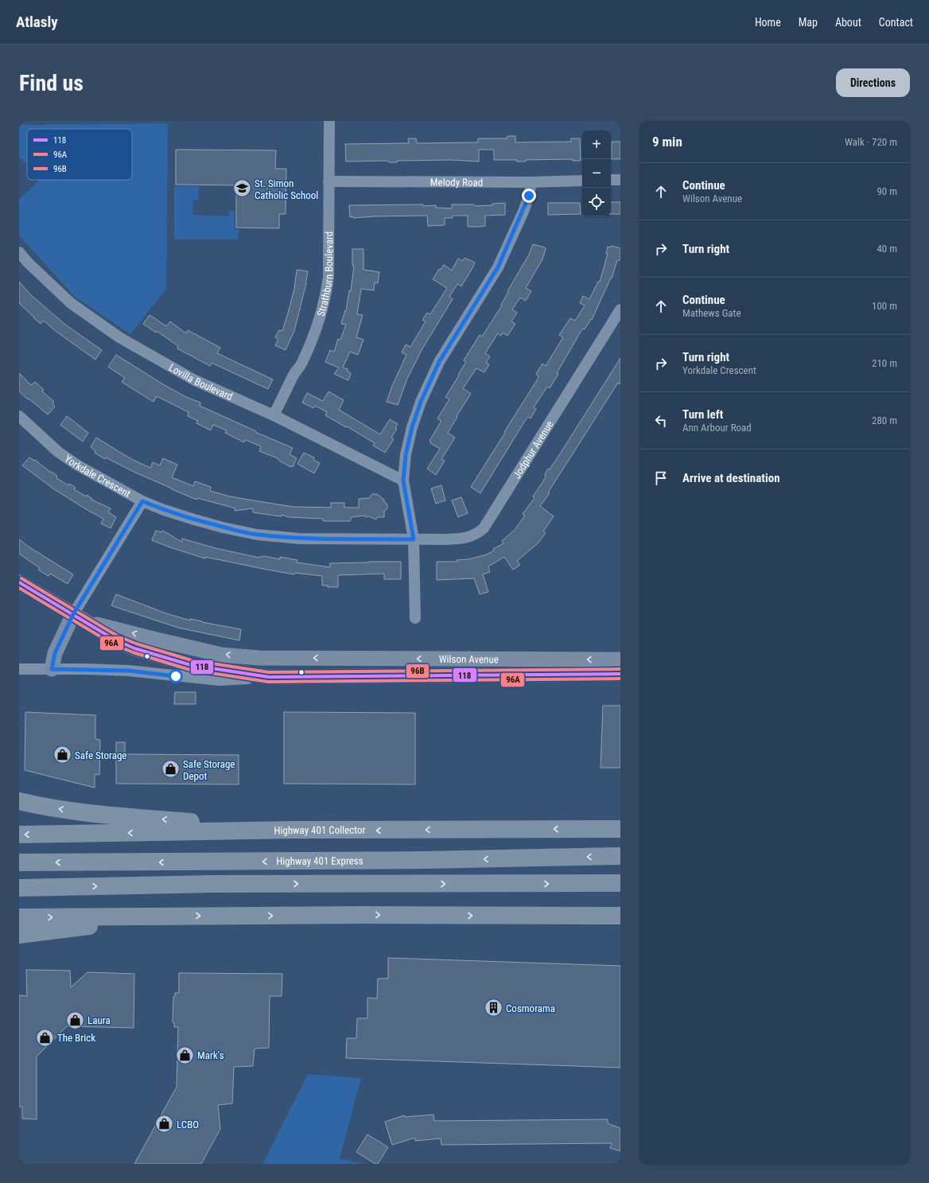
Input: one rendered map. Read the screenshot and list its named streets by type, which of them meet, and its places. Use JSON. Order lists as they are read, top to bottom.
{
  "streets": {
    "highway": ["Highway 401 Collector", "Highway 401 Express"],
    "main road": ["Wilson Avenue"],
    "street": [
      "Melody Road",
      "Strathburn Boulevard",
      "Lovilla Boulevard",
      "Jodphur Avenue",
      "Yorkdale Crescent"
    ]
  },
  "crossings": [
    ["Melody Road", "Strathburn Boulevard"],
    ["Strathburn Boulevard", "Lovilla Boulevard"],
    ["Jodphur Avenue", "Yorkdale Crescent"]
  ],
  "places": {
    "school or university": ["St. Simon Catholic School"],
    "shop": [
      "Safe Storage",
      "Safe Storage Depot",
      "Laura",
      "The Brick",
      "Mark's",
      "LCBO"
    ],
    "building": ["Cosmorama"]
  },
  "lines": ["transit line 96B", "transit line 118", "transit line 96A"],
  "legend": ["118", "96A", "96B"],
  "page": {
    "header": "Atlasly",
    "nav": [
      "Home",
      "Map",
      "About",
      "Contact"
    ],
    "buttons": "Directions",
    "title": "Find us",
    "heading": ["9 min", "Walk · 720 m"],
    "map_buttons": ["+", "−"],
    "list": [
      ["Continue", "Wilson Avenue", "90 m"],
      ["Turn right", "40 m"],
      ["Continue", "Mathews Gate", "100 m"],
      ["Turn right", "Yorkdale Crescent", "210 m"],
      ["Turn left", "Ann Arbour Road", "280 m"],
      "Arrive at destination"
    ]
  }
}
